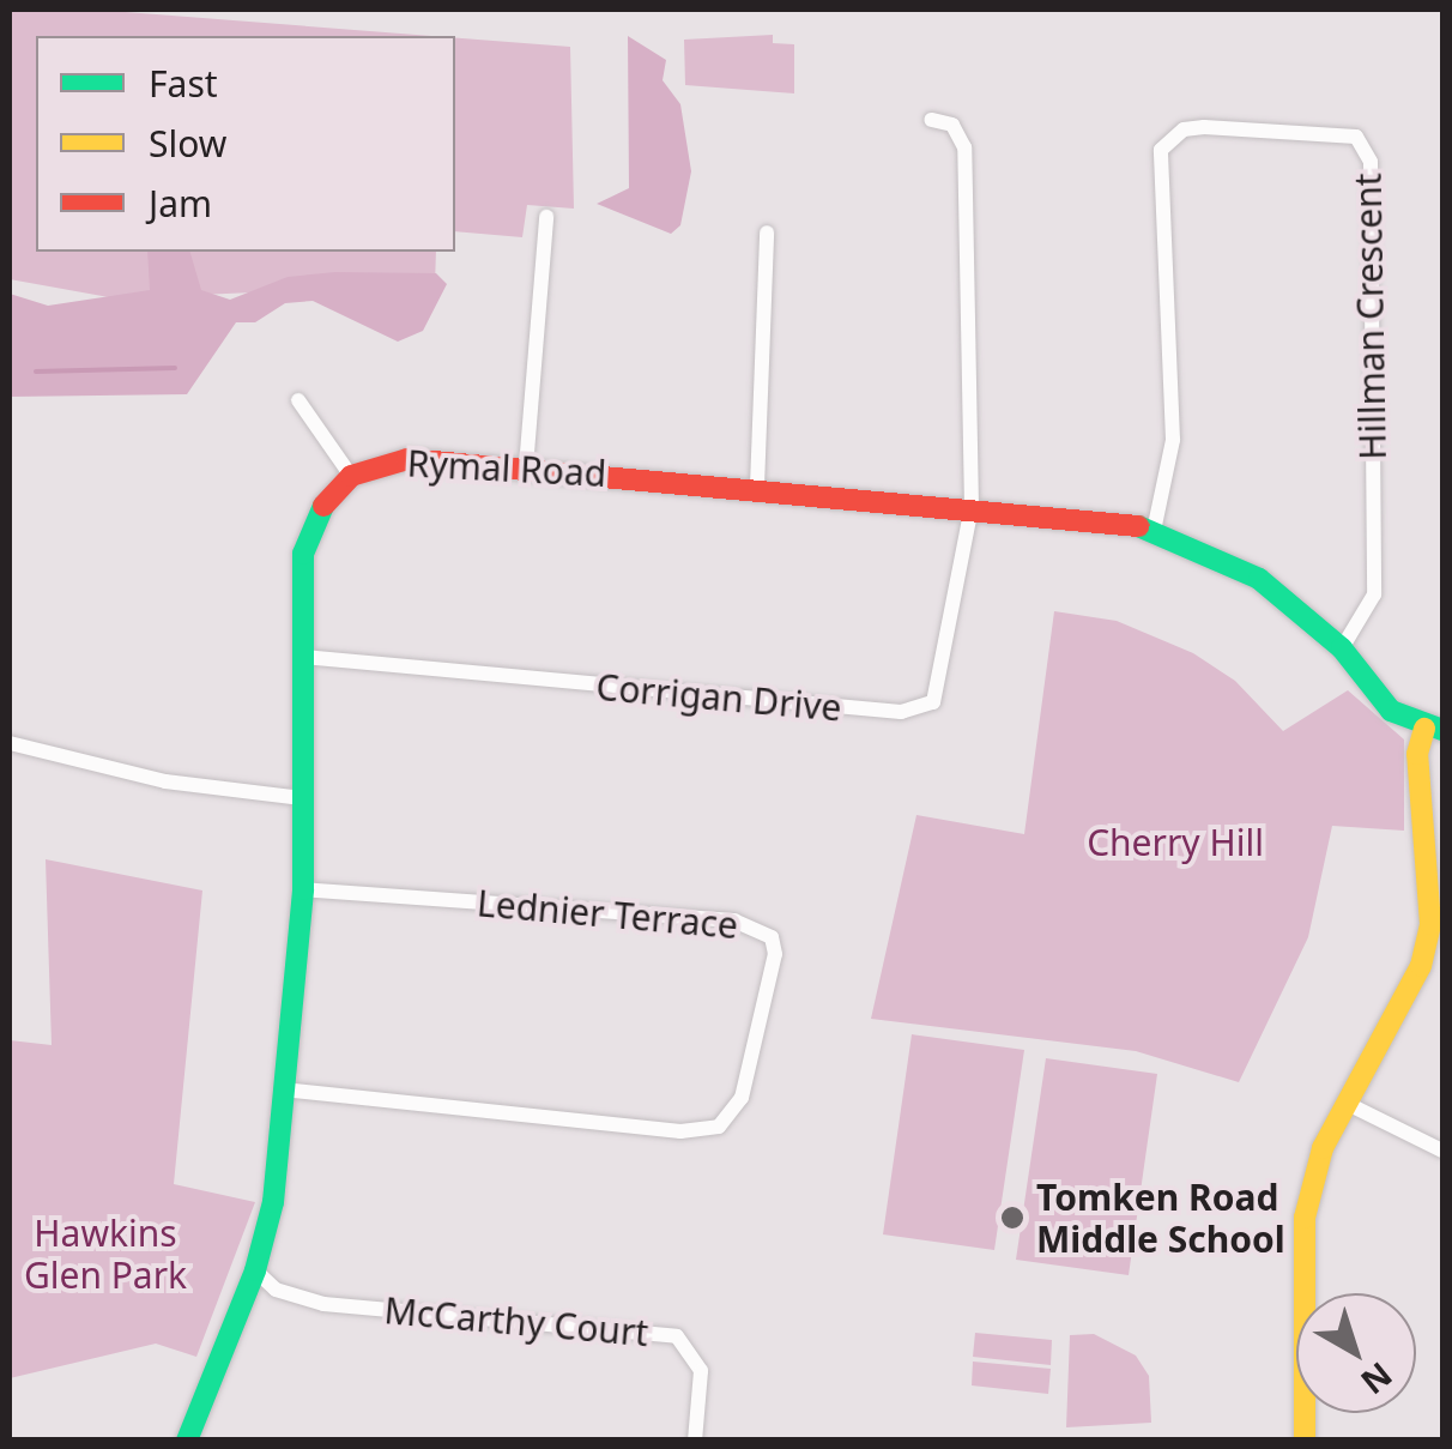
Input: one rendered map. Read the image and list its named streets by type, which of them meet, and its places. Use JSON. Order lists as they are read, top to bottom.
{
  "streets": {
    "street": [
      "Hillman Crescent",
      "Rymal Road",
      "Corrigan Drive",
      "Lednier Terrace",
      "McCarthy Court"
    ]
  },
  "crossings": [
    ["Hillman Crescent", "Rymal Road"],
    ["Rymal Road", "Corrigan Drive"]
  ],
  "parks": ["Cherry Hill", "Hawkins Glen Park"],
  "places": ["Tomken Road Middle School"],
  "legend": ["Fast", "Slow", "Jam"],
  "north": "bottom right"
}
